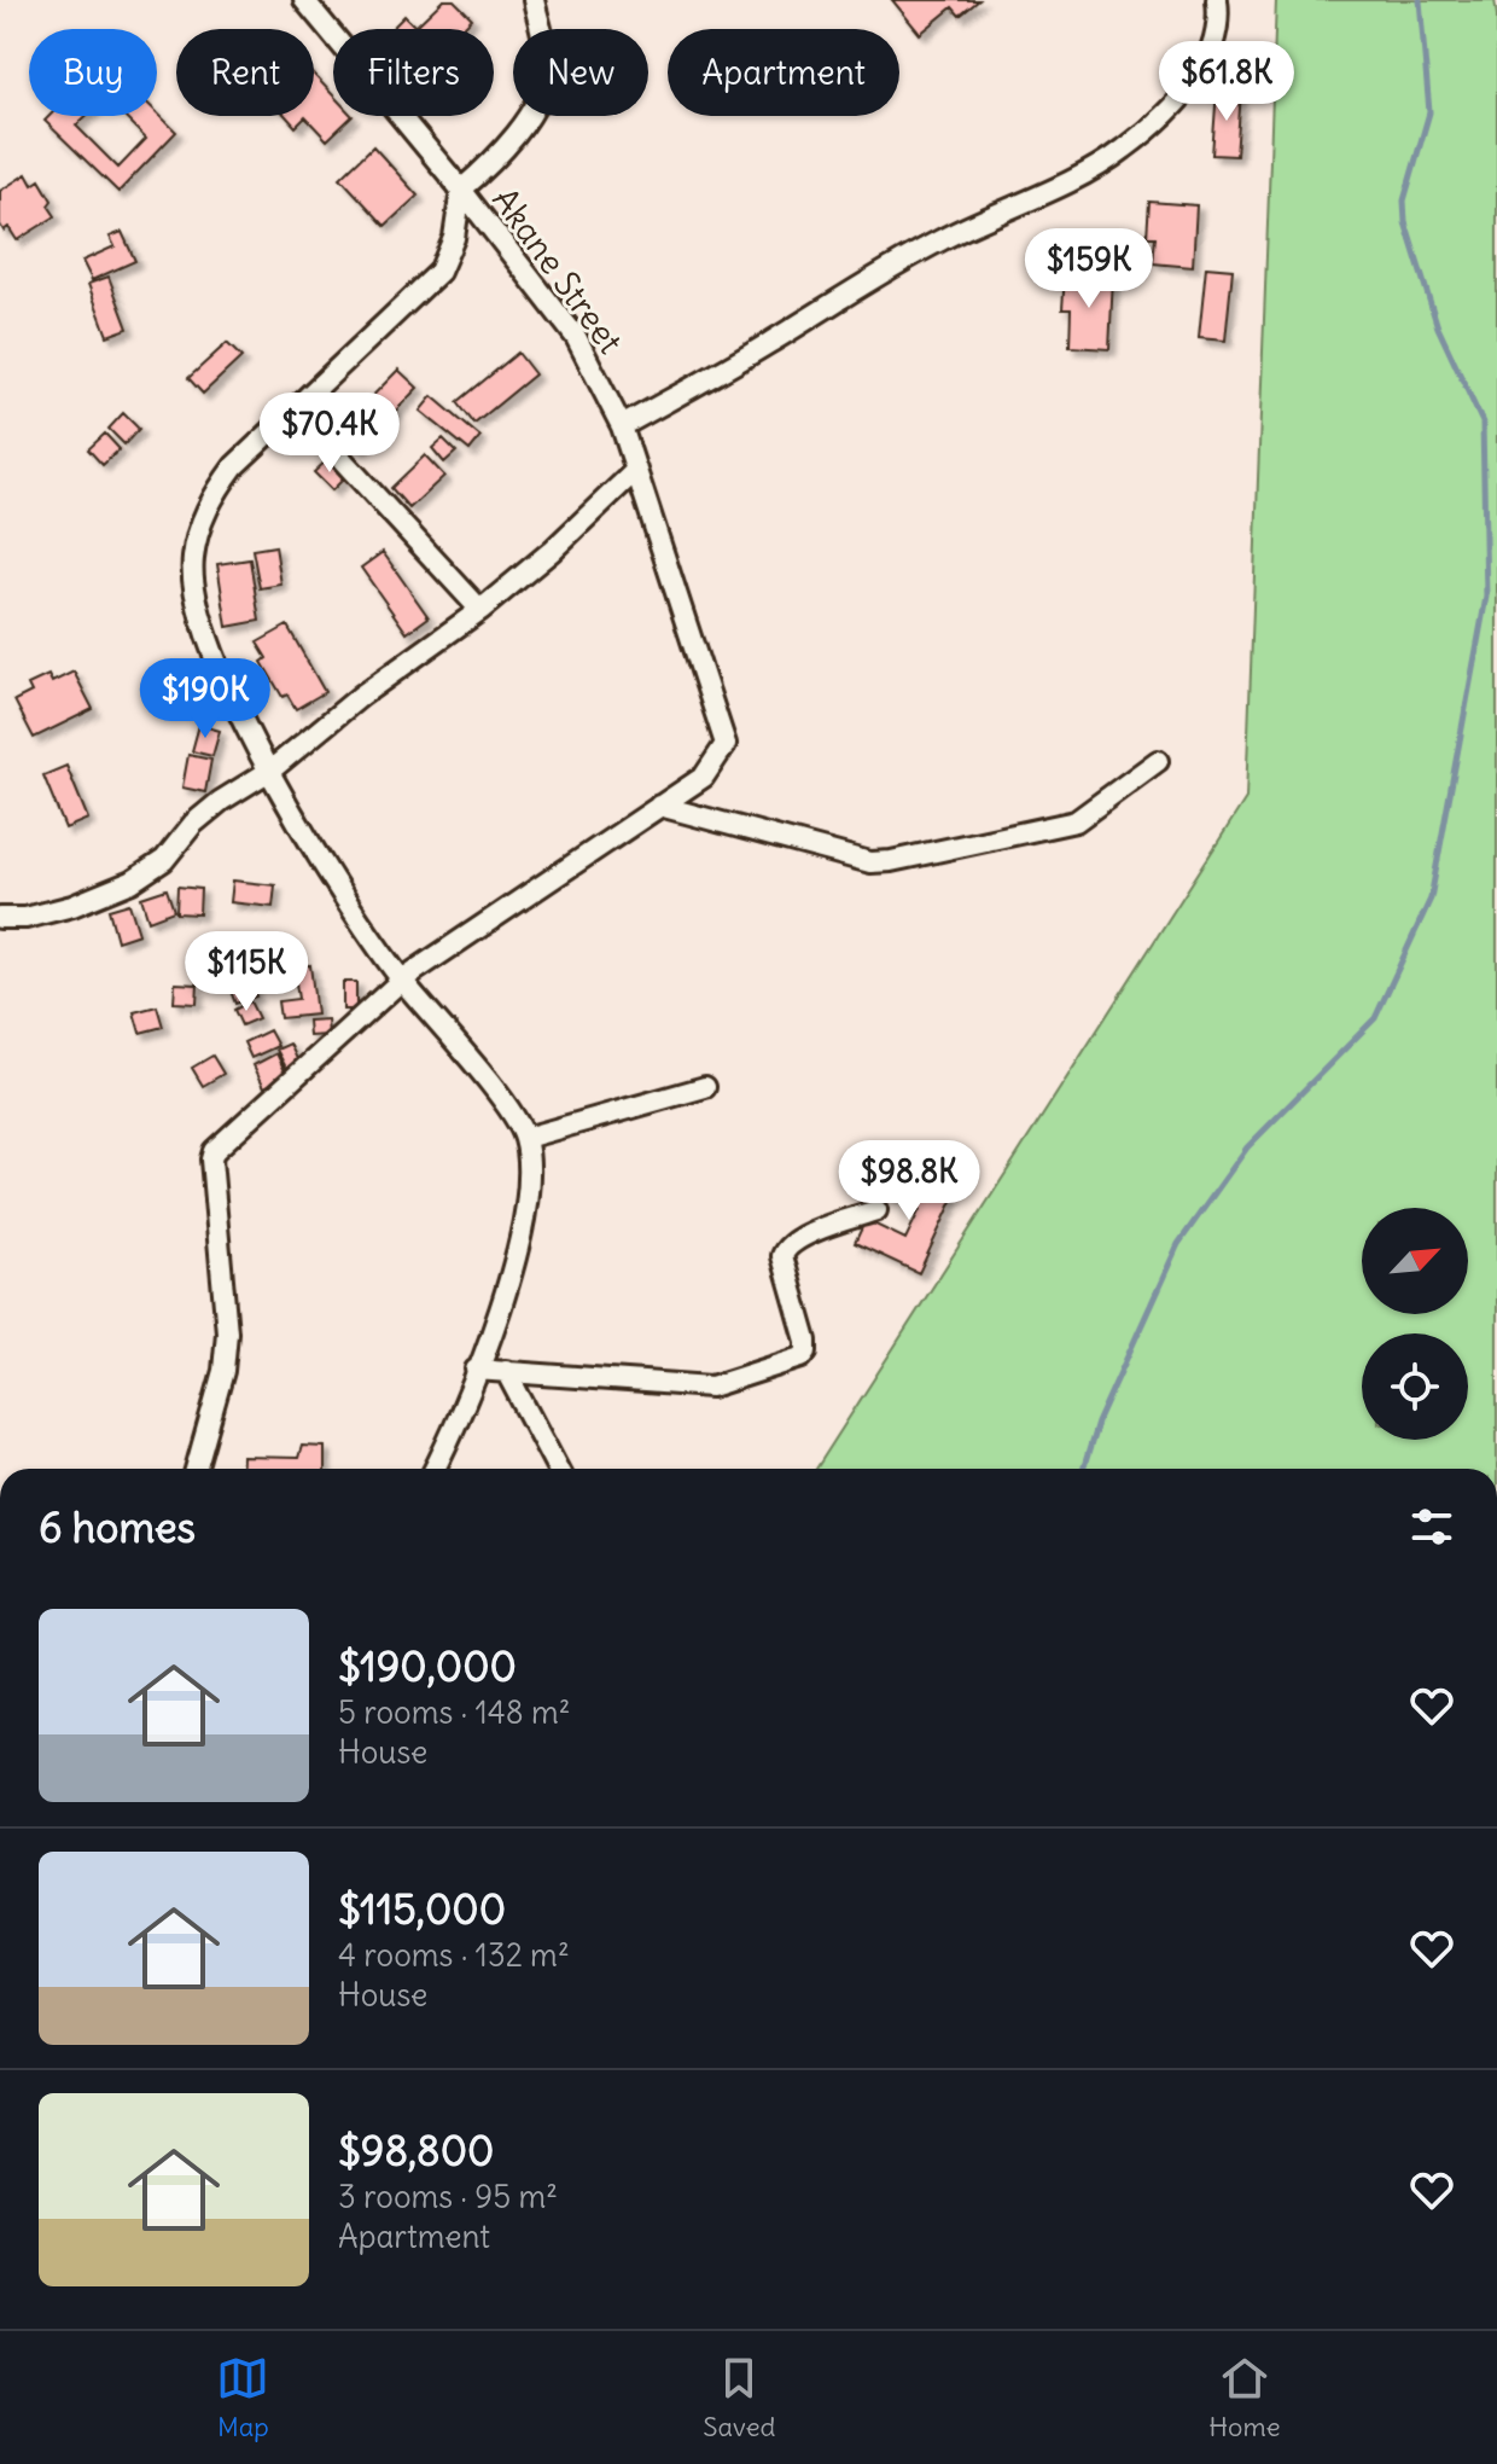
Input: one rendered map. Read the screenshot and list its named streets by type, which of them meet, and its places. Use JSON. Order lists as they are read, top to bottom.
{
  "streets": {
    "street": ["Akane Street"]
  },
  "north": "top right",
  "page": {
    "chip": [
      "Buy",
      "Rent",
      "Filters",
      "New",
      "Apartment"
    ],
    "price": [
      "$61.8K",
      "$159K",
      "$70.4K",
      "$190K",
      "$115K",
      "$98.8K"
    ],
    "heading": "6 homes",
    "list": [
      {
        "name": "$190,000",
        "note": "5 rooms · 148 m² · House"
      },
      {
        "name": "$115,000",
        "note": "4 rooms · 132 m² · House"
      },
      {
        "name": "$98,800",
        "note": "3 rooms · 95 m² · Apartment"
      }
    ],
    "tabs": ["Map", "Saved", "Home"]
  }
}
